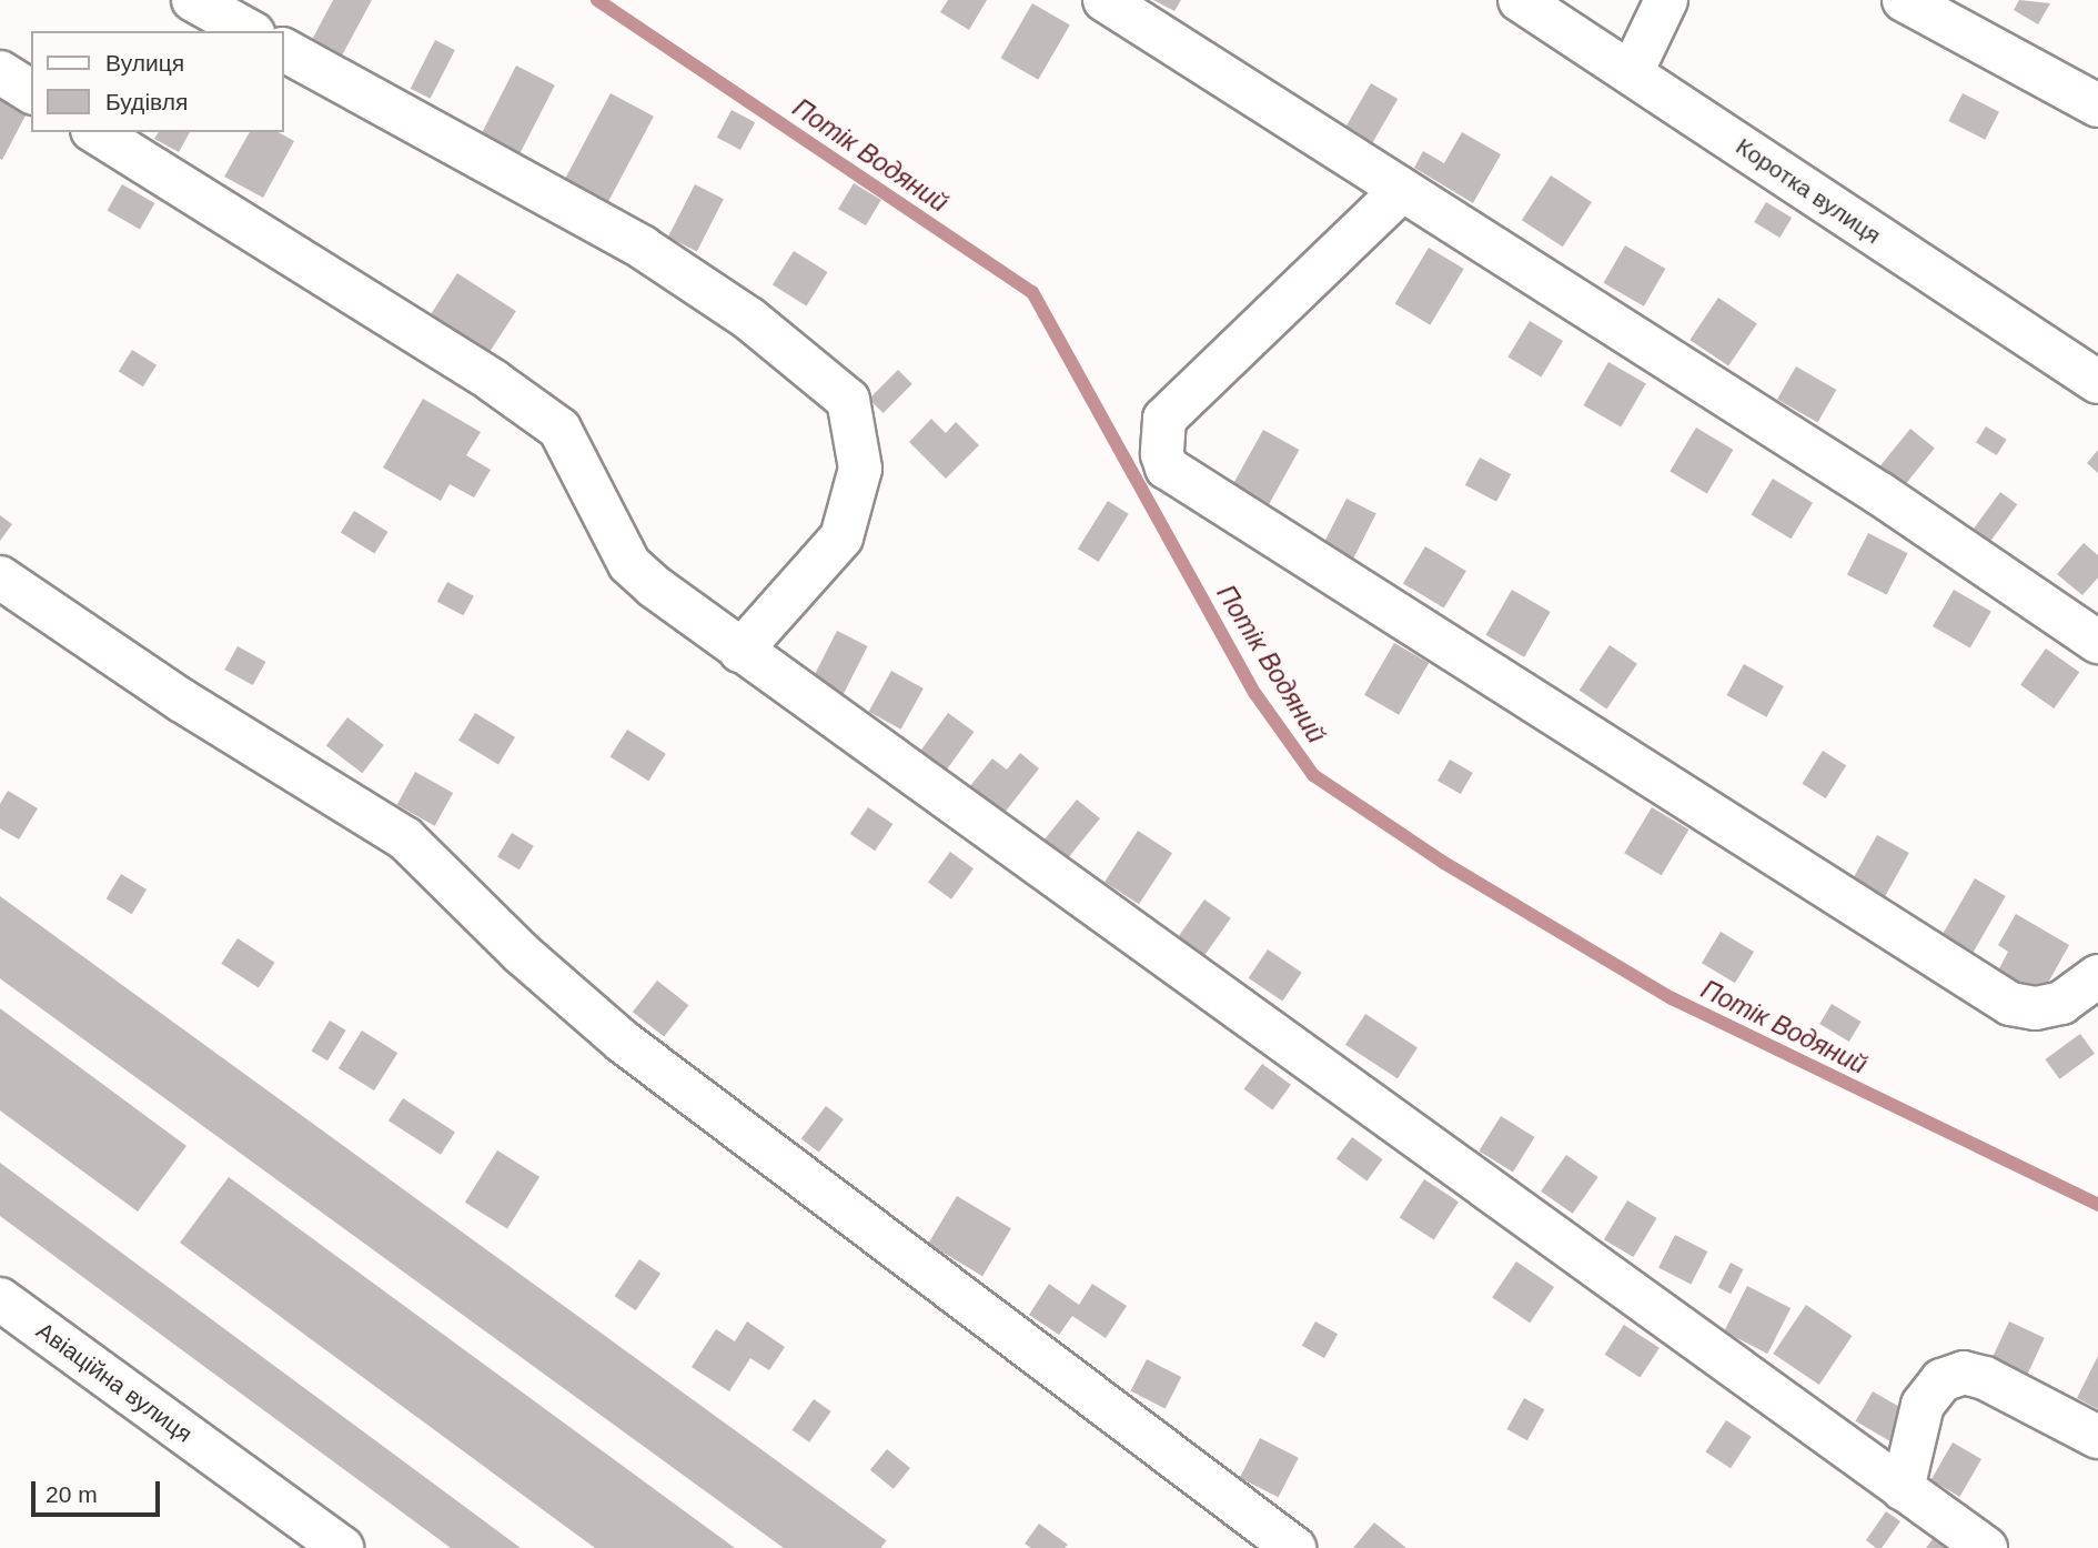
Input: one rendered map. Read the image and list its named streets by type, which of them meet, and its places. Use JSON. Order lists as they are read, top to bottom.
{
  "streets": {
    "street": ["Коротка вулиця", "Авіаційна вулиця"]
  },
  "water": ["Потік Водяний"],
  "legend": ["Вулиця", "Будівля"],
  "scale_bar": "20 m"
}
